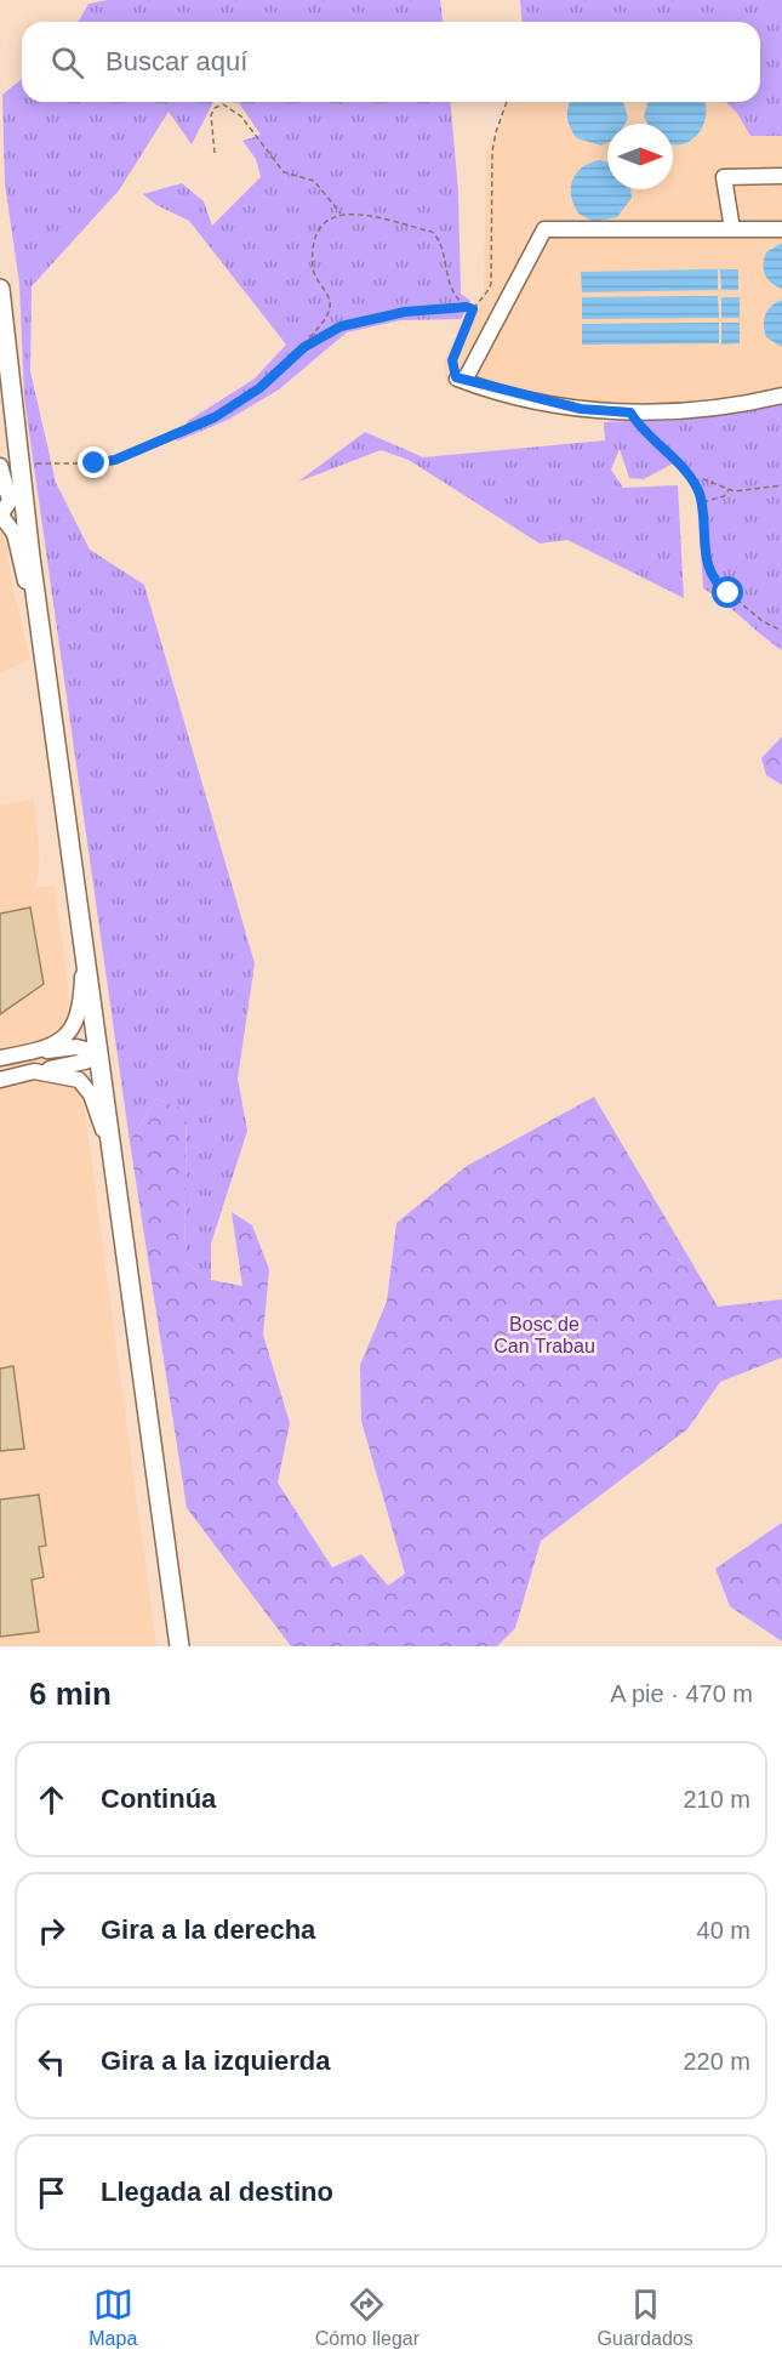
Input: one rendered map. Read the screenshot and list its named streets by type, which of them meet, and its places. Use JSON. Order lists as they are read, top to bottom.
{
  "parks": ["Bosc de Can Trabau"],
  "north": "right",
  "page": {
    "search": "Buscar aquí",
    "heading": ["6 min", "A pie · 470 m"],
    "list": [
      ["Continúa", "210 m"],
      ["Gira a la derecha", "40 m"],
      ["Gira a la izquierda", "220 m"],
      "Llegada al destino"
    ],
    "nav": ["Mapa", "Cómo llegar", "Guardados"]
  }
}
